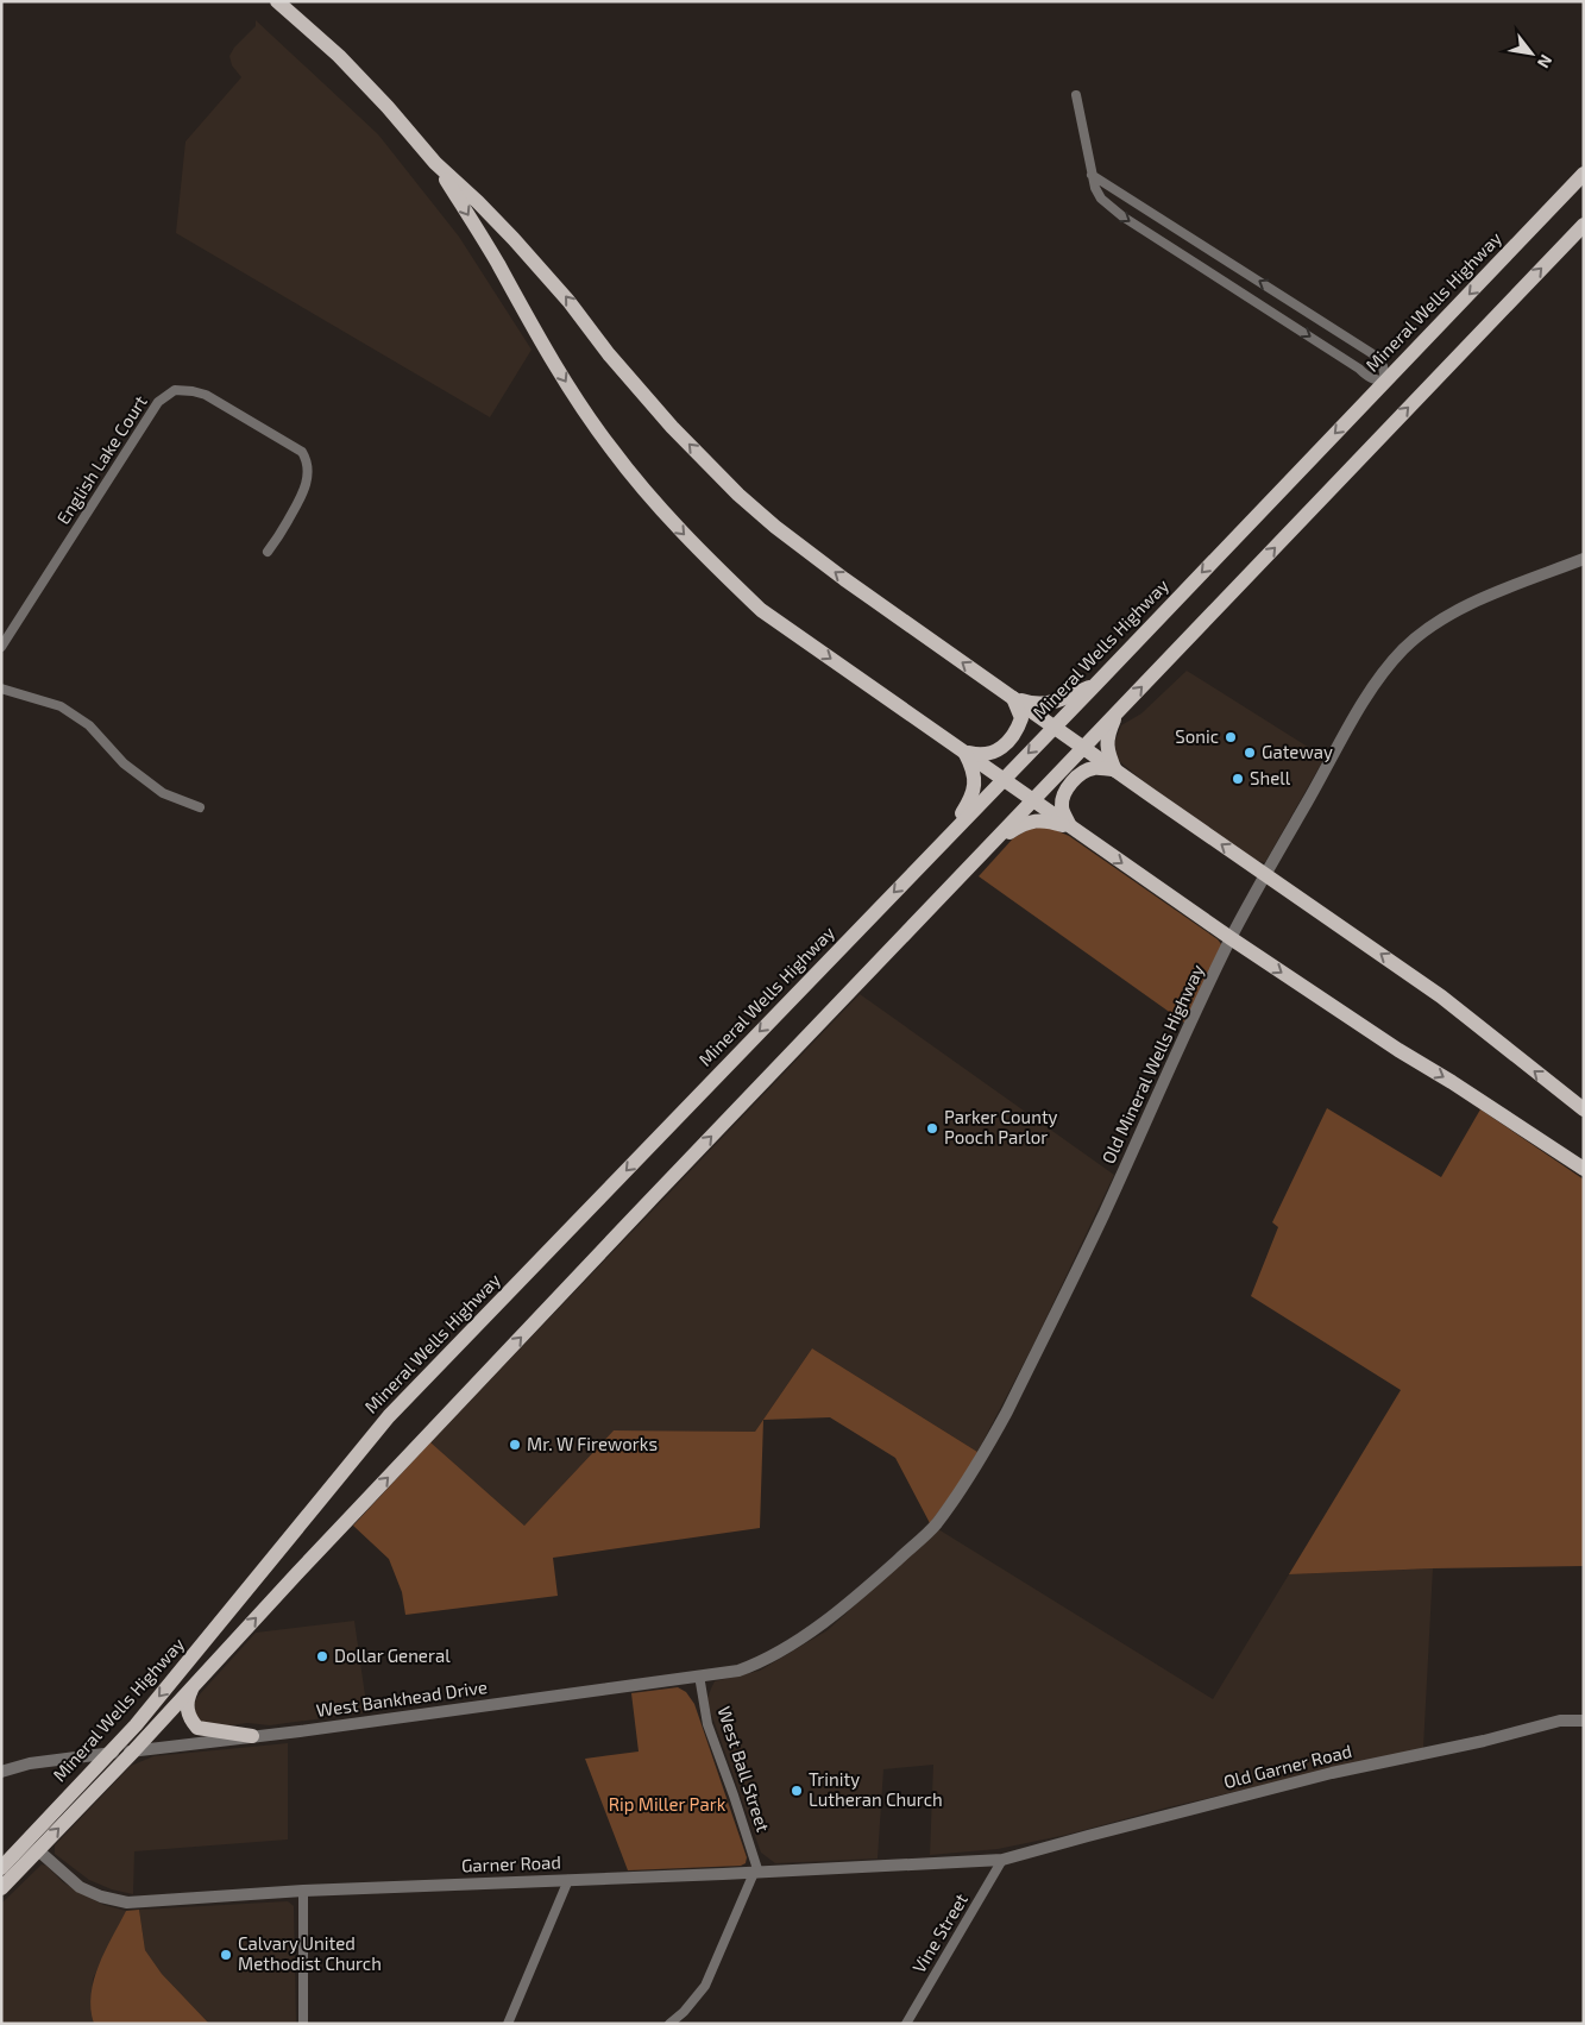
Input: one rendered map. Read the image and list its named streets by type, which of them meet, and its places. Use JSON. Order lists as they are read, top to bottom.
{
  "streets": {
    "main road": ["Mineral Wells Highway"],
    "street": [
      "English Lake Court",
      "Old Mineral Wells Highway",
      "West Bankhead Drive",
      "Old Garner Road",
      "West Ball Street",
      "Garner Road",
      "Vine Street"
    ]
  },
  "crossings": [
    ["Mineral Wells Highway", "West Bankhead Drive"],
    ["Mineral Wells Highway", "Garner Road"],
    ["Old Mineral Wells Highway", "West Bankhead Drive"],
    ["West Bankhead Drive", "West Ball Street"],
    ["Old Garner Road", "Garner Road"],
    ["Old Garner Road", "Vine Street"],
    ["West Ball Street", "Garner Road"],
    ["Garner Road", "Vine Street"]
  ],
  "parks": ["Rip Miller Park"],
  "places": [
    "Sonic",
    "Gateway",
    "Shell",
    "Parker County Pooch Parlor",
    "Mr. W Fireworks",
    "Dollar General",
    "Trinity Lutheran Church",
    "Calvary United Methodist Church"
  ],
  "north": "bottom right"
}
